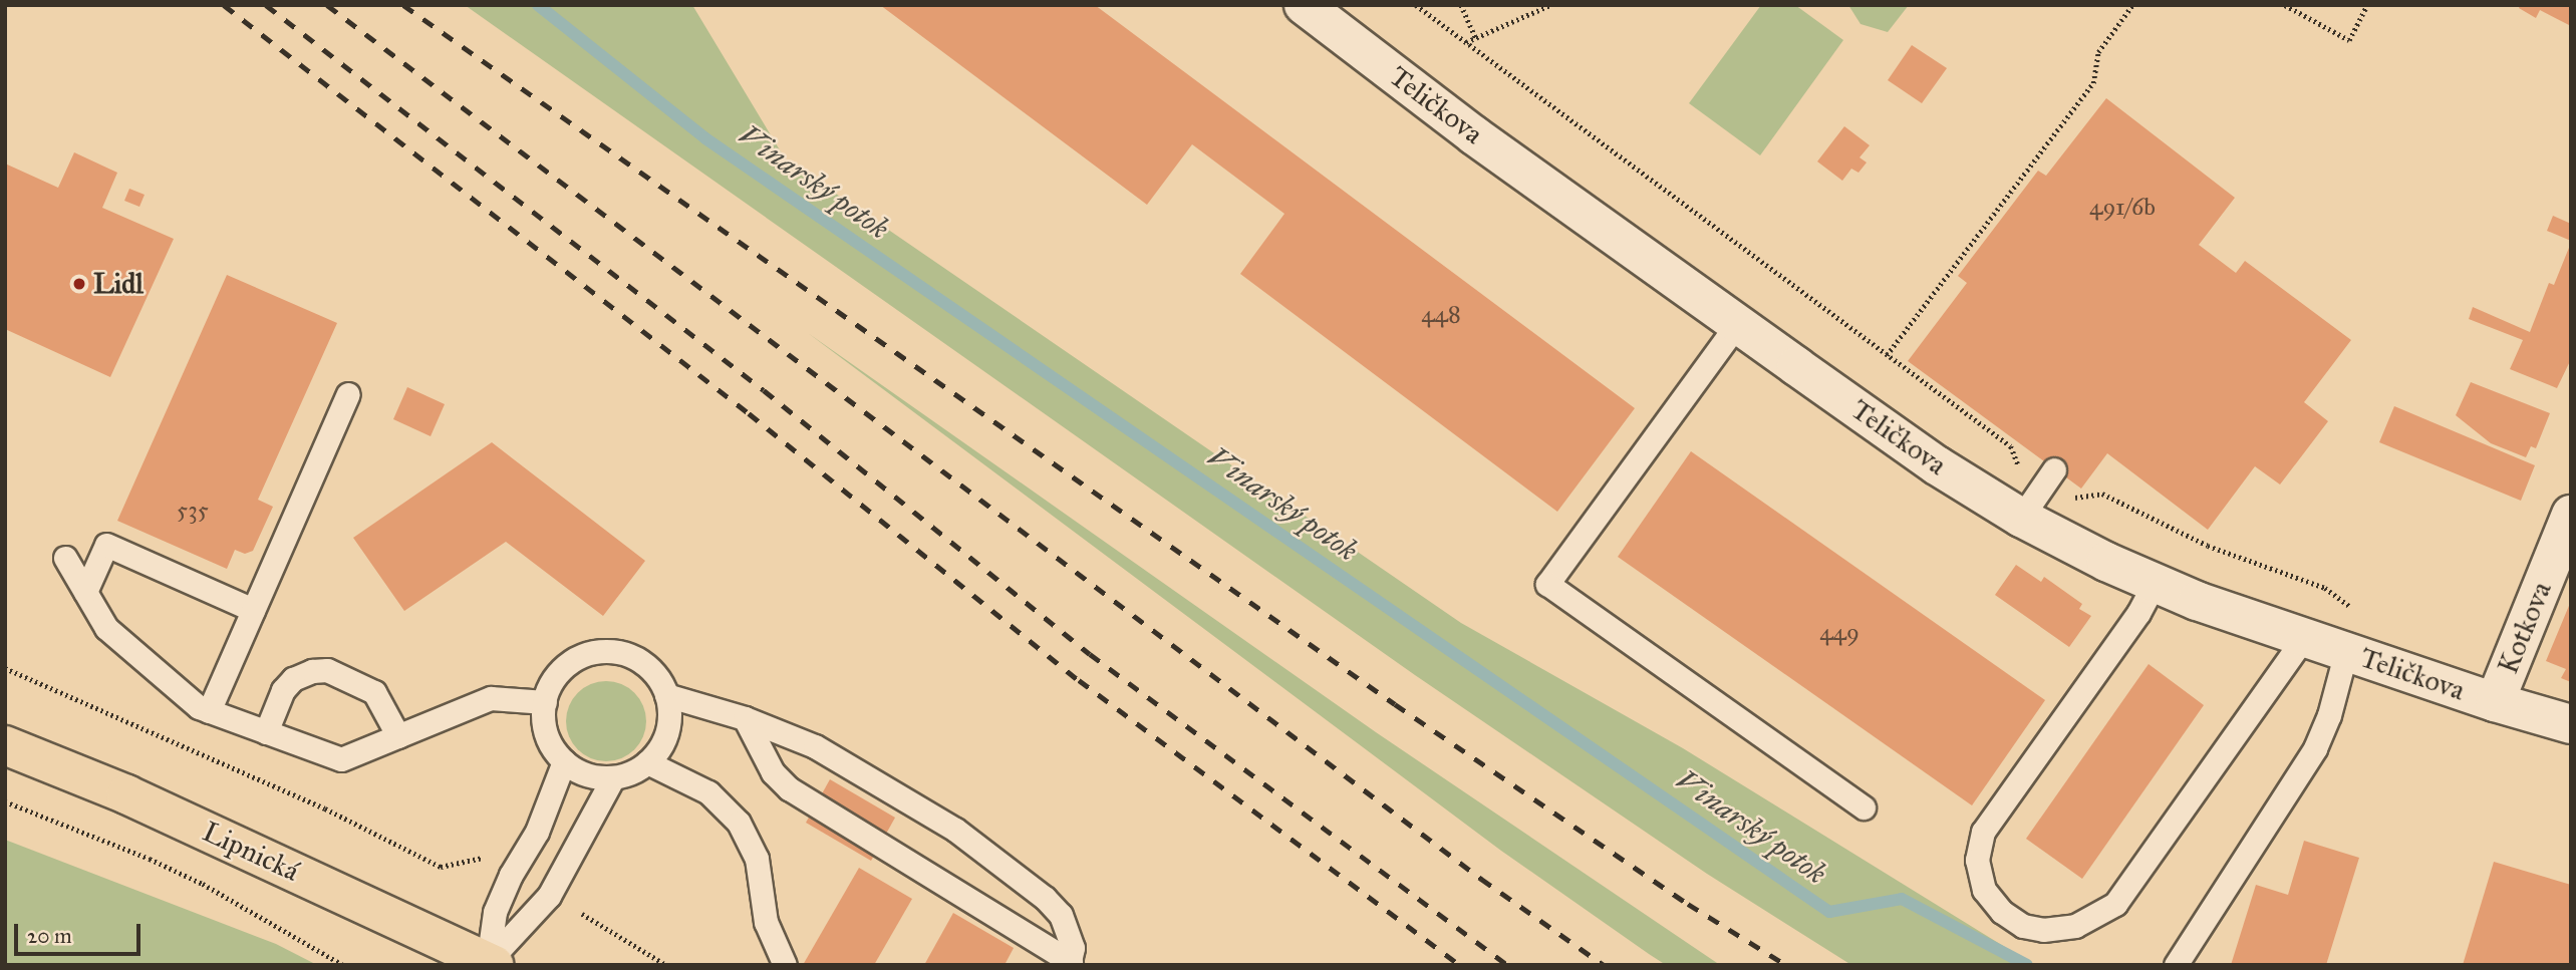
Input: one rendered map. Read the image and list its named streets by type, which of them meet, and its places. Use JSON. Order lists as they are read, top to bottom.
{
  "streets": {
    "main road": ["Lipnická"],
    "street": ["Teličkova", "Kotkova"]
  },
  "crossings": [
    ["Teličkova", "Kotkova"]
  ],
  "water": ["Vinarský potok"],
  "places": ["Lidl"],
  "house_numbers": [
    "491/6b",
    "448",
    "535",
    "449"
  ],
  "scale_bar": "20 m"
}
